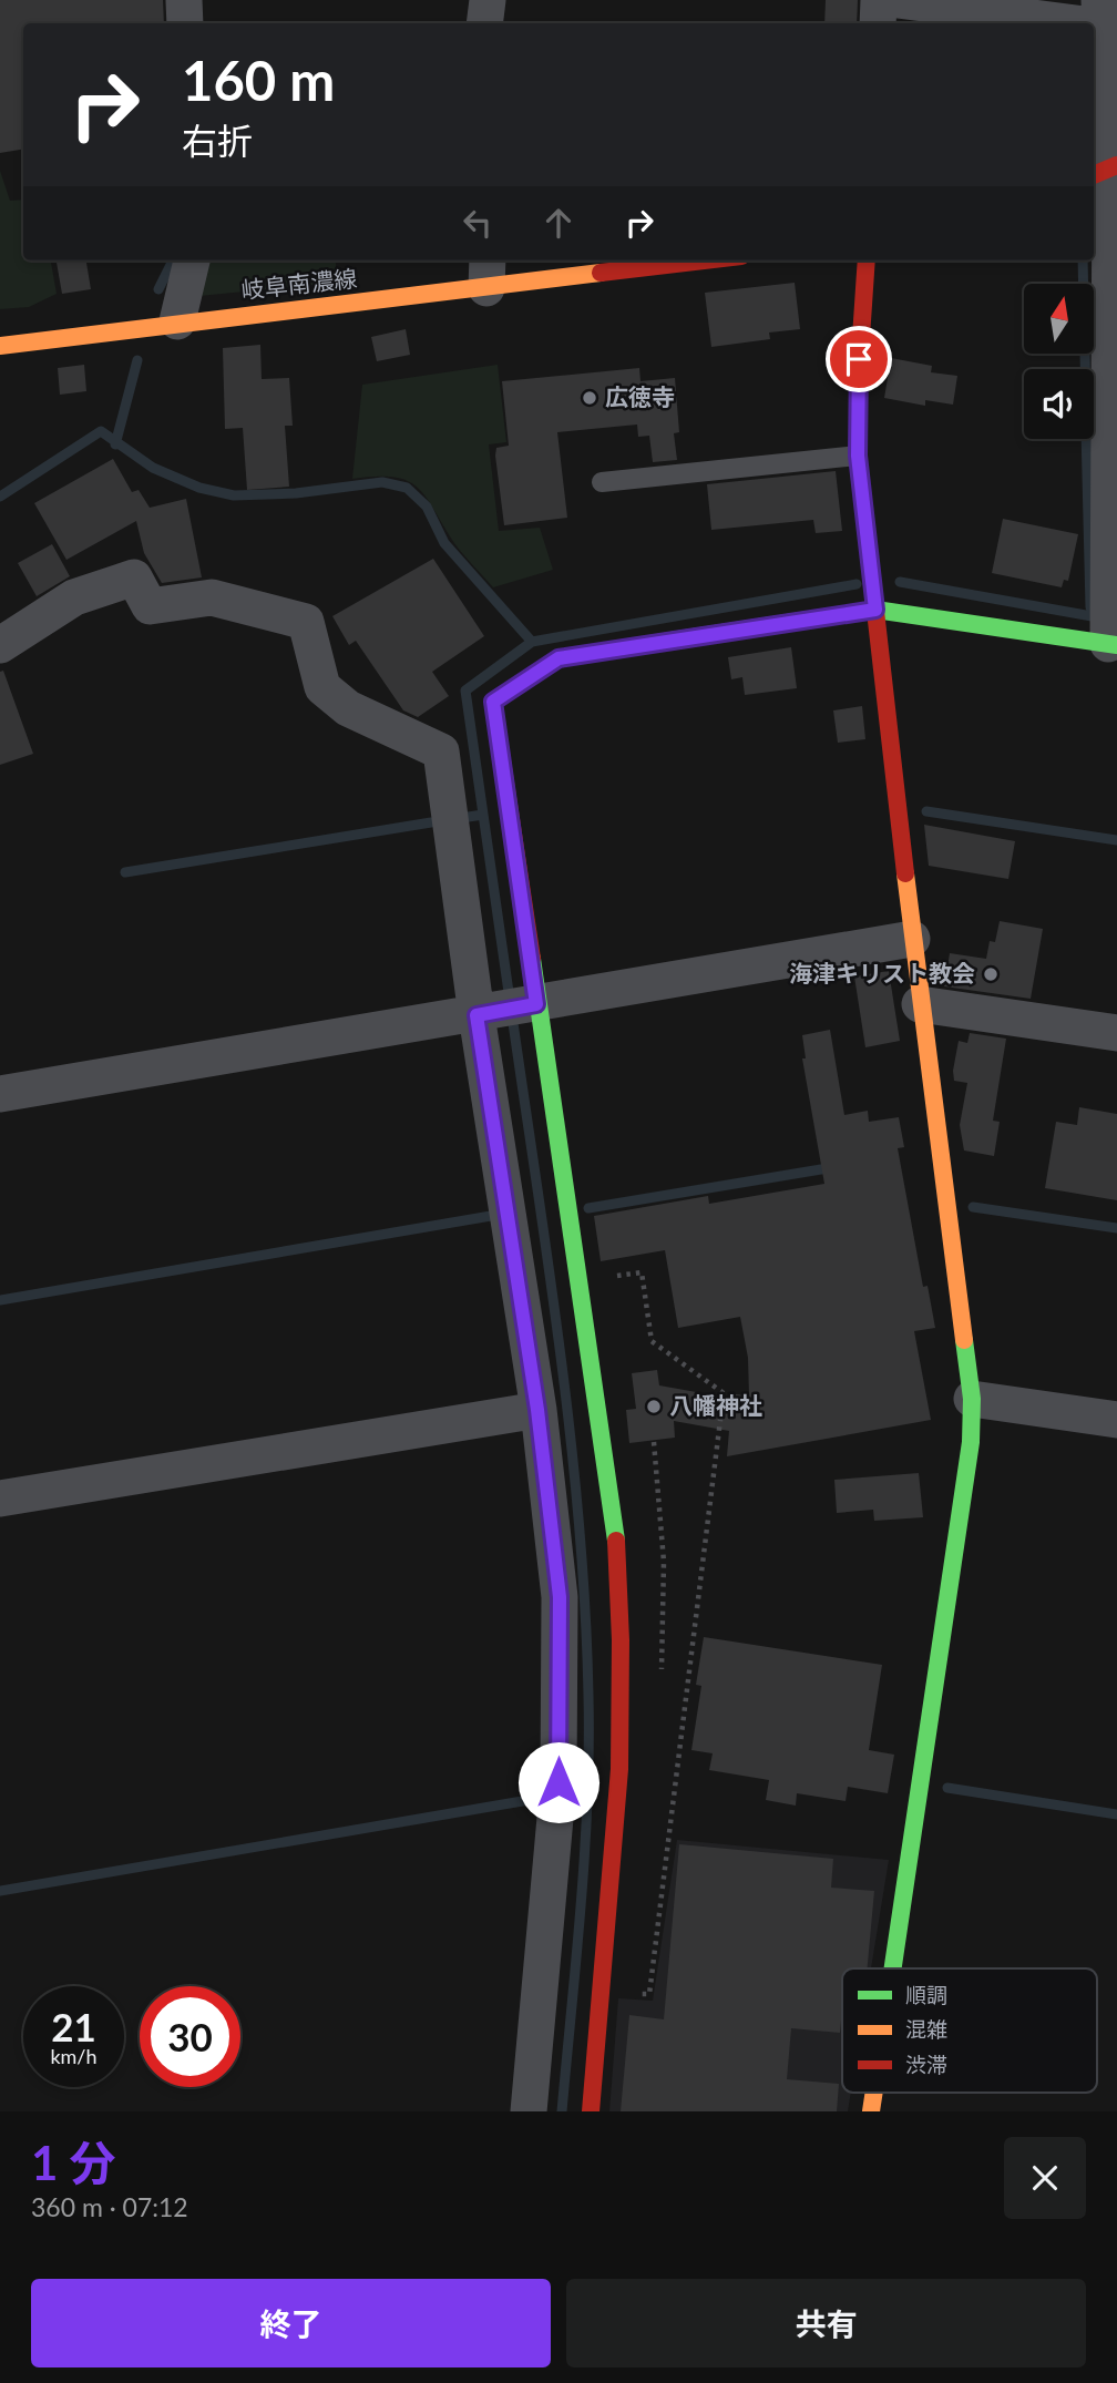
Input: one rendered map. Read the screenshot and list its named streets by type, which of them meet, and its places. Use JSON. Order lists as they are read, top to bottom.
{
  "streets": {
    "street": ["岐阜南濃線"]
  },
  "places": ["広徳寺", "海津キリスト教会", "八幡神社"],
  "legend": ["順調", "混雑", "渋滞"],
  "north": "top",
  "page": {
    "turn": ["160 m", "右折"],
    "speed": "21 km/h",
    "limit": "30",
    "heading": ["1 分", "360 m · 07:12"],
    "buttons": ["終了", "共有"]
  }
}
